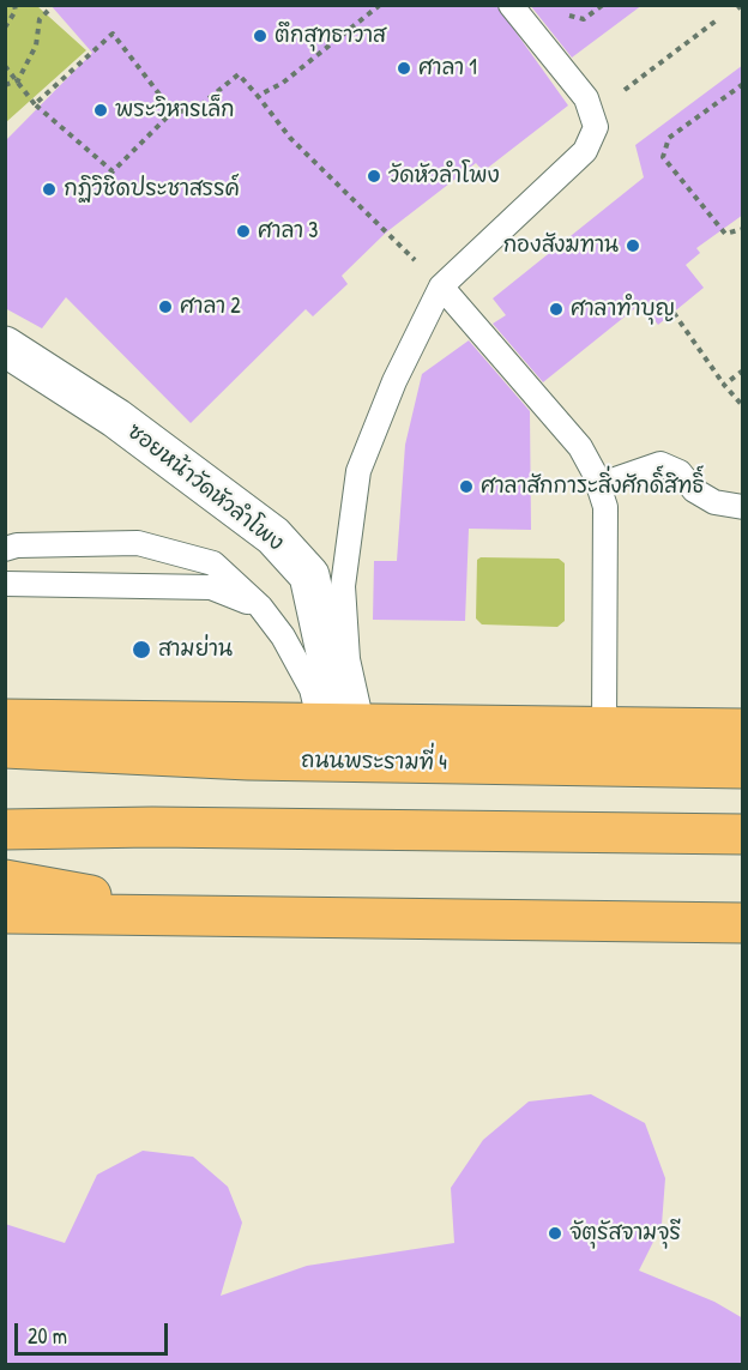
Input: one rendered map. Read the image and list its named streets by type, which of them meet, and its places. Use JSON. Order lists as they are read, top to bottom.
{
  "streets": {
    "main road": ["ถนนพระรามที่ 4"],
    "street": ["ซอยหน้าวัดหัวลำโพง"]
  },
  "crossings": [
    ["ซอยหน้าวัดหัวลำโพง", "ถนนพระรามที่ 4"]
  ],
  "places": [
    "ตึกสุทธาวาส",
    "ศาลา 1",
    "พระวิหารเล็ก",
    "วัดหัวลำโพง",
    "กฏิวิชิดประชาสรรค์",
    "ศาลา 3",
    "กองสังฆทาน",
    "ศาลา 2",
    "ศาลาทำบุญ",
    "ศาลาสักการะสิ่งศักดิ์สิทธิ์",
    "สามย่าน",
    "จัตุรัสจามจุรี"
  ],
  "scale_bar": "20 m"
}
